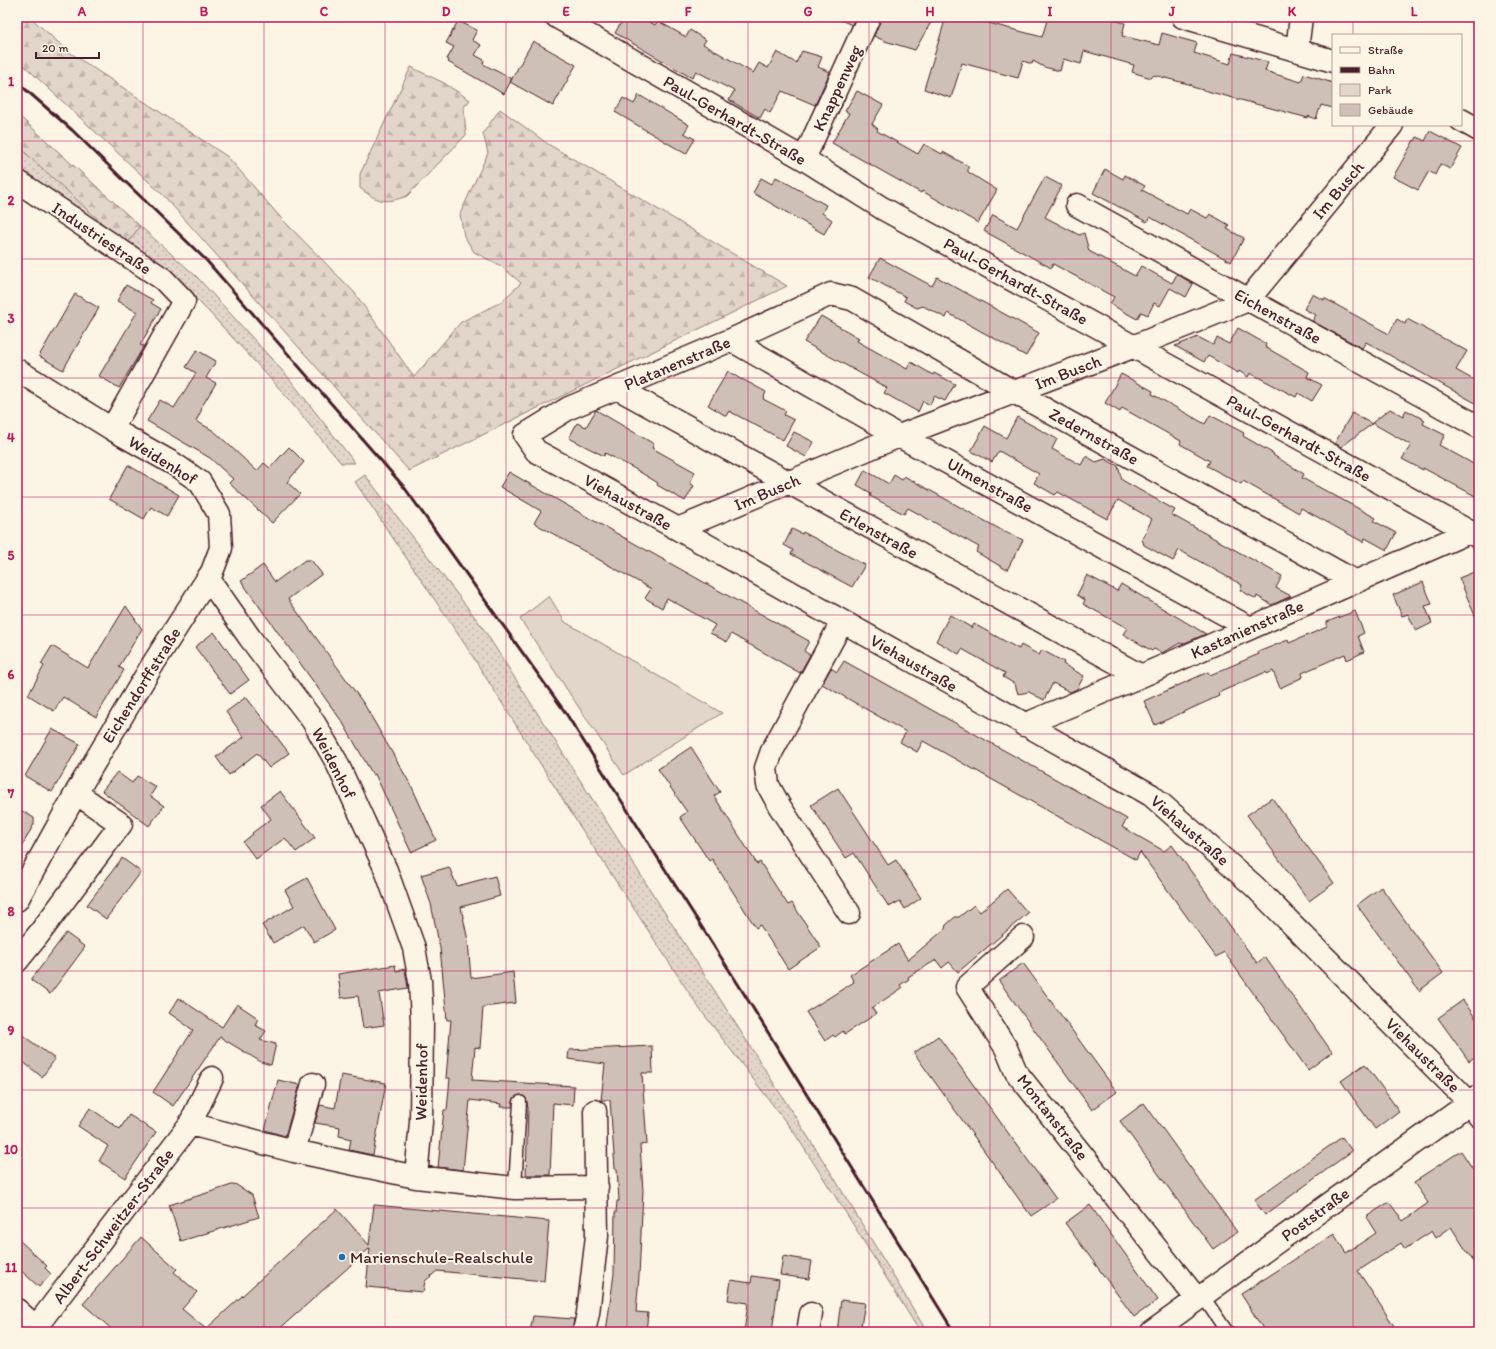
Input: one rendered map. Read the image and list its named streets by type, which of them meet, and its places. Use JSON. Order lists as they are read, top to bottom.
{
  "streets": {
    "street": [
      "Knappenweg",
      "Paul-Gerhardt-Straße",
      "Im Busch",
      "Industriestraße",
      "Eichenstraße",
      "Platanenstraße",
      "Zedernstraße",
      "Weidenhof",
      "Ulmenstraße",
      "Viehaustraße",
      "Erlenstraße",
      "Kastanienstraße",
      "Eichendorffstraße",
      "Montanstraße",
      "Poststraße",
      "Albert-Schweitzer-Straße"
    ]
  },
  "crossings": [
    ["Knappenweg", "Paul-Gerhardt-Straße"],
    ["Paul-Gerhardt-Straße", "Im Busch"],
    ["Paul-Gerhardt-Straße", "Kastanienstraße"],
    ["Im Busch", "Eichenstraße"],
    ["Im Busch", "Zedernstraße"],
    ["Im Busch", "Ulmenstraße"],
    ["Im Busch", "Viehaustraße"],
    ["Im Busch", "Erlenstraße"],
    ["Industriestraße", "Weidenhof"],
    ["Platanenstraße", "Zedernstraße"],
    ["Platanenstraße", "Ulmenstraße"],
    ["Platanenstraße", "Viehaustraße"],
    ["Platanenstraße", "Erlenstraße"],
    ["Zedernstraße", "Kastanienstraße"],
    ["Weidenhof", "Eichendorffstraße"],
    ["Ulmenstraße", "Kastanienstraße"],
    ["Viehaustraße", "Kastanienstraße"],
    ["Viehaustraße", "Poststraße"],
    ["Erlenstraße", "Kastanienstraße"],
    ["Montanstraße", "Poststraße"]
  ],
  "places": ["Marienschule-Realschule"],
  "legend": [
    "Straße",
    "Bahn",
    "Park",
    "Gebäude"
  ],
  "scale_bar": "20 m",
  "grid": {
    "columns": [
      "A",
      "B",
      "C",
      "D",
      "E",
      "F",
      "G",
      "H",
      "I",
      "J",
      "K",
      "L"
    ],
    "rows": [
      "1",
      "2",
      "3",
      "4",
      "5",
      "6",
      "7",
      "8",
      "9",
      "10",
      "11"
    ]
  }
}
